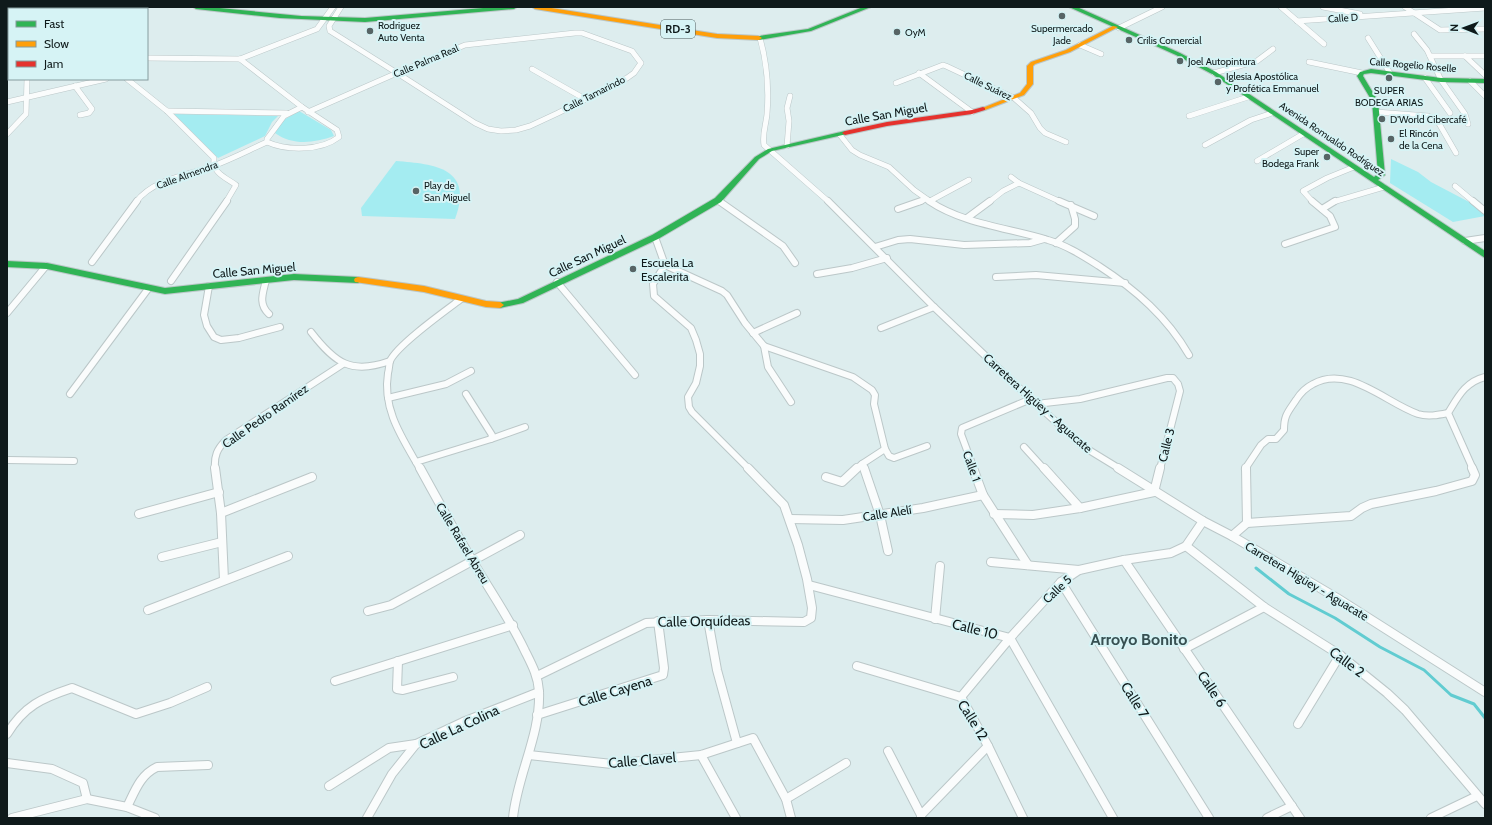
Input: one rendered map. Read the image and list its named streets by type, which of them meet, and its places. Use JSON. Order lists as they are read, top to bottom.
{
  "streets": {
    "main road": [
      "RD-3",
      "Calle Rogelio Roselle",
      "Calle San Miguel",
      "Avenida Romualdo Rodríguez"
    ],
    "street": [
      "Calle D",
      "Calle Palma Real",
      "Calle Suárez",
      "Calle Tamarindo",
      "Calle Almendra",
      "Carretera Higüey - Aguacate",
      "Calle Pedro Ramírez",
      "Calle 3",
      "Calle 1",
      "Calle Alelí",
      "Calle Rafael Abreu",
      "Calle 5",
      "Calle Orquídeas",
      "Calle 10",
      "Calle 2",
      "Calle 6",
      "Calle Cayena",
      "Calle 7",
      "Calle 12",
      "Calle La Colina",
      "Calle Clavel"
    ]
  },
  "crossings": [
    ["RD-3", "Carretera Higüey - Aguacate"],
    ["Calle Palma Real", "Calle Tamarindo"],
    ["Calle Rogelio Roselle", "Avenida Romualdo Rodríguez"],
    ["Calle Suárez", "Calle San Miguel"],
    ["Calle San Miguel", "Avenida Romualdo Rodríguez"],
    ["Calle San Miguel", "Carretera Higüey - Aguacate"],
    ["Calle San Miguel", "Calle Rafael Abreu"],
    ["Carretera Higüey - Aguacate", "Calle 3"],
    ["Carretera Higüey - Aguacate", "Calle 1"],
    ["Calle 3", "Calle 1"],
    ["Calle 1", "Calle Alelí"],
    ["Calle Rafael Abreu", "Calle Orquídeas"],
    ["Calle Rafael Abreu", "Calle Cayena"],
    ["Calle Rafael Abreu", "Calle La Colina"],
    ["Calle Rafael Abreu", "Calle Clavel"],
    ["Calle 5", "Calle 10"],
    ["Calle 5", "Calle 2"],
    ["Calle 5", "Calle 6"],
    ["Calle 5", "Calle 7"],
    ["Calle 5", "Calle 12"],
    ["Calle Orquídeas", "Calle 10"],
    ["Calle Orquídeas", "Calle Cayena"]
  ],
  "districts": ["Arroyo Bonito"],
  "places": [
    "Supermercado Jade",
    "Rodriguez Auto Venta",
    "OyM",
    "Crilis Comercial",
    "Joel Autopintura",
    "SUPER BODEGA ARIAS",
    "Iglesia Apostólica y Profética Emmanuel",
    "D'World Cibercafé",
    "El Rincón de la Cena",
    "Super Bodega Frank",
    "Play de San Miguel",
    "Escuela La Escalerita"
  ],
  "legend": ["Fast", "Slow", "Jam"],
  "north": "left"
}
